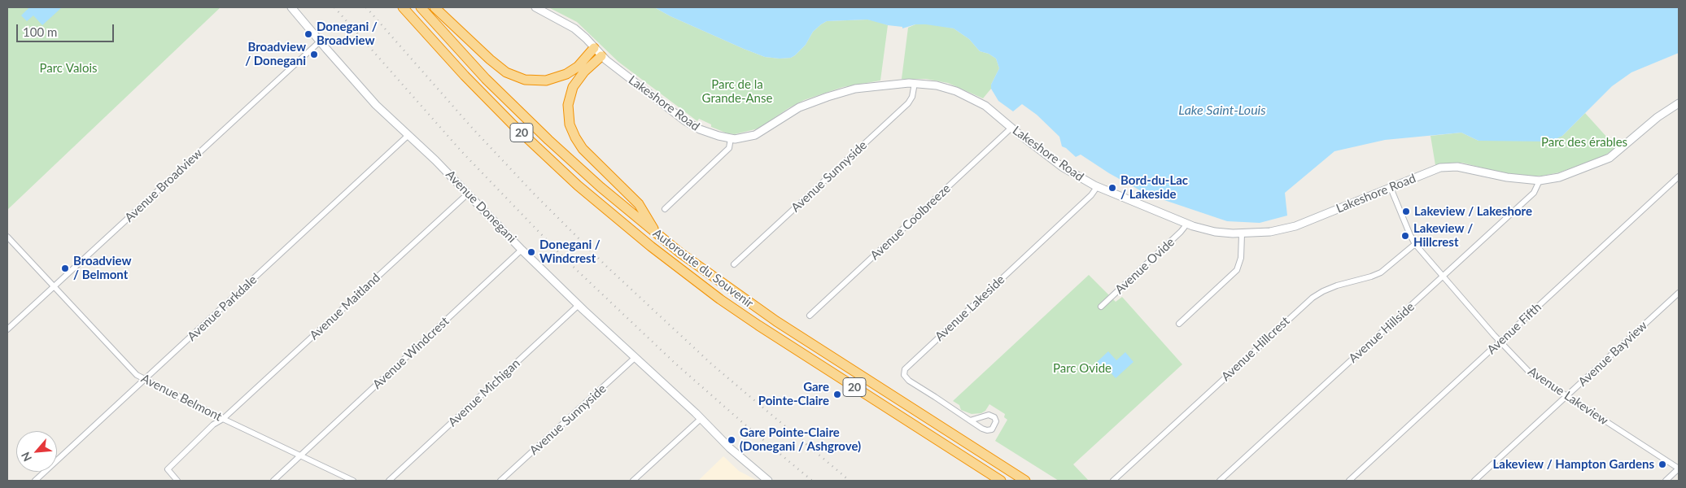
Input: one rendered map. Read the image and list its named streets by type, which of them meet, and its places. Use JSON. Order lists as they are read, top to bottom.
{
  "streets": {
    "highway": ["20", "Autoroute du Souvenir"],
    "street": [
      "Lakeshore Road",
      "Avenue Sunnyside",
      "Avenue Broadview",
      "Avenue Donegani",
      "Avenue Coolbreeze",
      "Avenue Ovide",
      "Avenue Maitland",
      "Avenue Parkdale",
      "Avenue Lakeside",
      "Avenue Fifth",
      "Avenue Hillside",
      "Avenue Hillcrest",
      "Avenue Windcrest",
      "Avenue Bayview",
      "Avenue Michigan",
      "Avenue Lakeview",
      "Avenue Belmont"
    ]
  },
  "crossings": [
    ["Lakeshore Road", "Avenue Sunnyside"],
    ["Lakeshore Road", "Avenue Coolbreeze"],
    ["Lakeshore Road", "Avenue Ovide"],
    ["Lakeshore Road", "Avenue Lakeside"],
    ["Lakeshore Road", "Avenue Hillside"],
    ["Lakeshore Road", "Avenue Lakeview"],
    ["Avenue Sunnyside", "Avenue Donegani"],
    ["Avenue Broadview", "Avenue Donegani"],
    ["Avenue Broadview", "Avenue Belmont"],
    ["Avenue Donegani", "Avenue Maitland"],
    ["Avenue Donegani", "Avenue Parkdale"],
    ["Avenue Donegani", "Avenue Windcrest"],
    ["Avenue Donegani", "Avenue Michigan"],
    ["Avenue Maitland", "Avenue Belmont"],
    ["Avenue Parkdale", "Avenue Belmont"],
    ["Avenue Fifth", "Avenue Lakeview"],
    ["Avenue Hillside", "Avenue Lakeview"],
    ["Avenue Hillcrest", "Avenue Lakeview"],
    ["Avenue Windcrest", "Avenue Belmont"],
    ["Avenue Bayview", "Avenue Lakeview"]
  ],
  "water": ["Lake Saint-Louis"],
  "parks": [
    "Parc Valois",
    "Parc de la Grande-Anse",
    "Parc des érables",
    "Parc Ovide"
  ],
  "places": [
    "Donegani / Broadview",
    "Broadview / Donegani",
    "Bord-du-Lac / Lakeside",
    "Lakeview / Lakeshore",
    "Lakeview / Hillcrest",
    "Donegani / Windcrest",
    "Broadview / Belmont",
    "Gare Pointe-Claire",
    "Gare Pointe-Claire (Donegani / Ashgrove)",
    "Lakeview / Hampton Gardens"
  ],
  "scale_bar": "100 m",
  "north": "bottom left"
}
